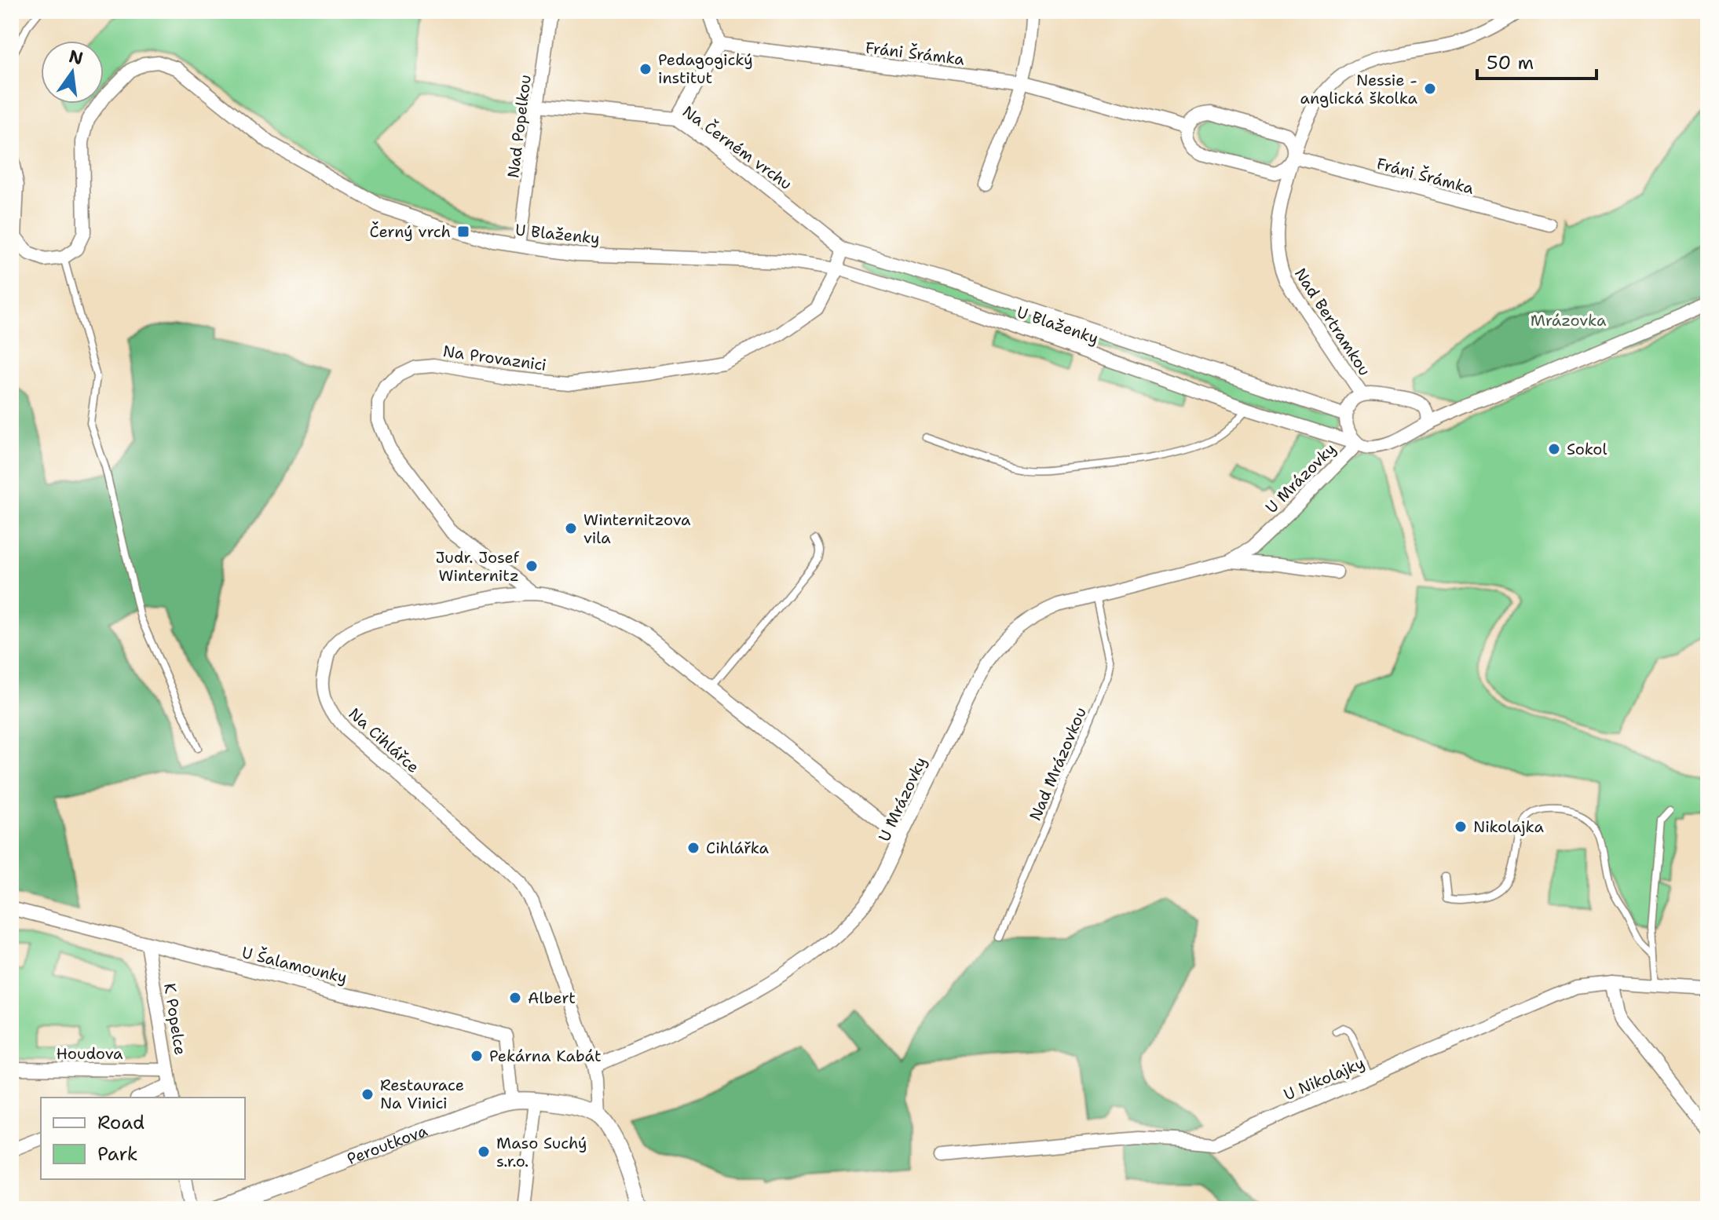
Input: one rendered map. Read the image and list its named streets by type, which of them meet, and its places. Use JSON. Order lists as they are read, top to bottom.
{
  "streets": {
    "street": [
      "Fráni Šrámka",
      "Nad Popelkou",
      "Na Černém vrchu",
      "U Blaženky",
      "Nad Bertramkou",
      "Na Provaznici",
      "U Mrázovky",
      "Na Cihlářce",
      "U Šalamounky",
      "K Popelce",
      "Houdova",
      "U Nikolajky",
      "Peroutkova"
    ],
    "lane": ["Nad Mrázovkou"]
  },
  "crossings": [
    ["Fráni Šrámka", "Nad Bertramkou"],
    ["Nad Popelkou", "Na Černém vrchu"],
    ["Nad Popelkou", "U Blaženky"],
    ["Na Černém vrchu", "U Blaženky"],
    ["U Blaženky", "Nad Bertramkou"],
    ["U Blaženky", "Na Provaznici"],
    ["U Blaženky", "U Mrázovky"],
    ["Na Provaznici", "Na Cihlářce"],
    ["U Mrázovky", "Na Cihlářce"],
    ["U Mrázovky", "Nad Mrázovkou"],
    ["Na Cihlářce", "Peroutkova"],
    ["U Šalamounky", "K Popelce"],
    ["U Šalamounky", "Peroutkova"],
    ["K Popelce", "Houdova"]
  ],
  "parks": ["Mrázovka"],
  "places": {
    "other": [
      "Pedagogický institut",
      "Nessie - anglická školka",
      "Sokol",
      "Winternitzova vila",
      "Judr. Josef Winternitz",
      "Nikolajka",
      "Cihlářka",
      "Albert",
      "Pekárna Kabát",
      "Restaurace Na Vinici",
      "Maso Suchý s.r.o."
    ],
    "transit": ["Černý vrch"]
  },
  "legend": ["Road", "Park"],
  "scale_bar": "50 m",
  "north": "top"
}
